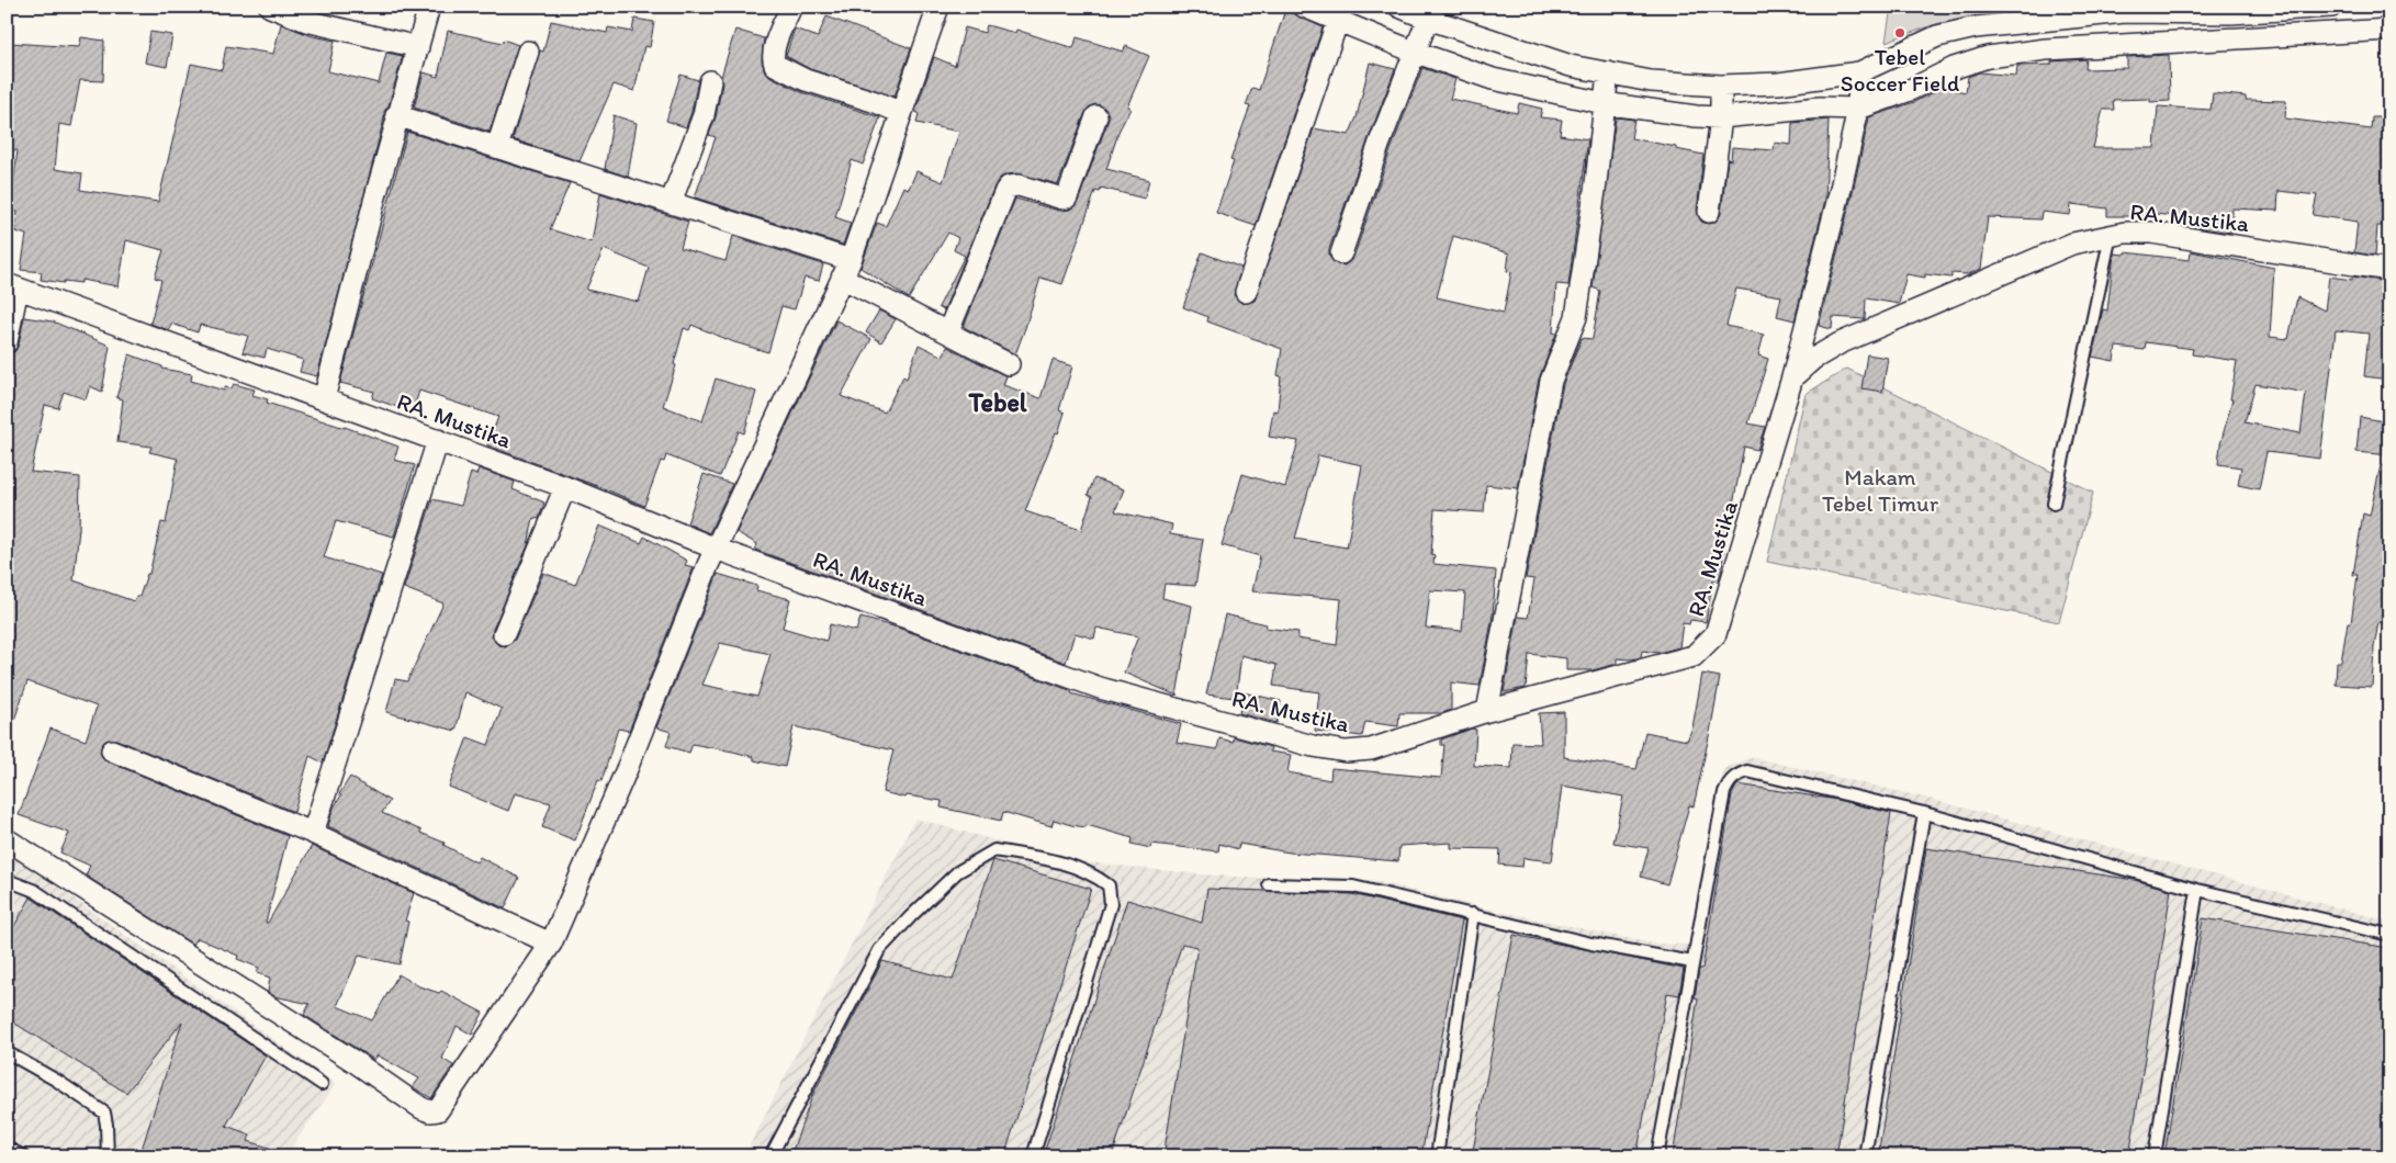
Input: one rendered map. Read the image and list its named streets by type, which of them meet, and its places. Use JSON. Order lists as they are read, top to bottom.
{
  "streets": {
    "street": ["RA. Mustika"]
  },
  "districts": ["Tebel"],
  "parks": ["Makam Tebel Timur"],
  "places": ["Tebel Soccer Field"]
}
